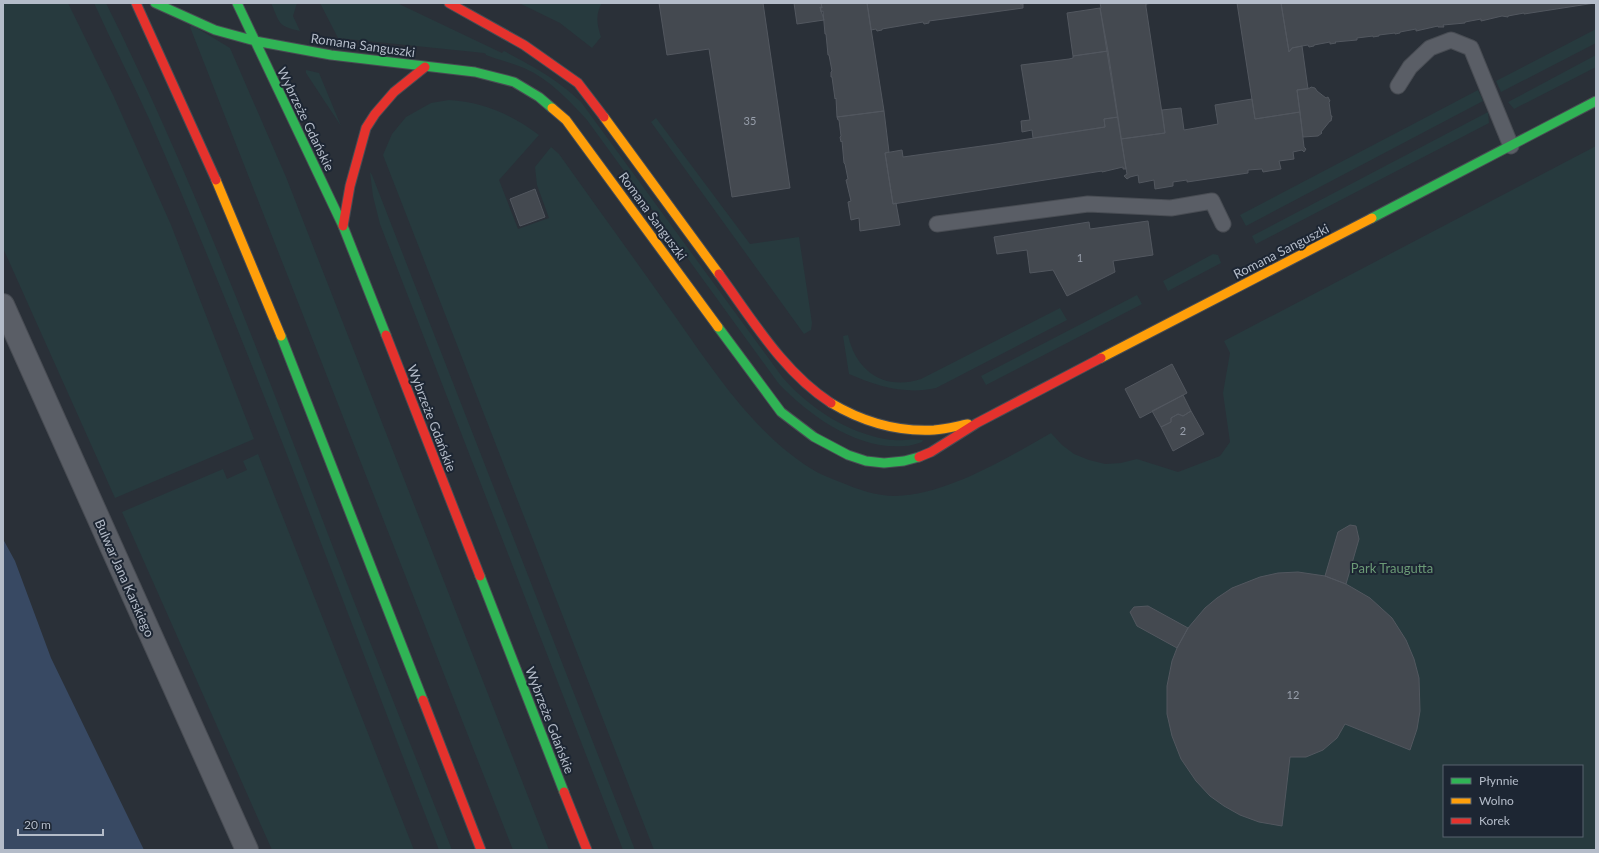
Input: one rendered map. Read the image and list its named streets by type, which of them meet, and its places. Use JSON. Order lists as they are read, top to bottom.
{
  "streets": {
    "street": ["Romana Sanguszki", "Wybrzeże Gdańskie", "Bulwar Jana Karskiego"]
  },
  "crossings": [
    ["Romana Sanguszki", "Wybrzeże Gdańskie"]
  ],
  "parks": ["Park Traugutta"],
  "house_numbers": [
    "35",
    "1",
    "2",
    "12"
  ],
  "legend": ["Płynnie", "Wolno", "Korek"],
  "scale_bar": "20 m"
}
